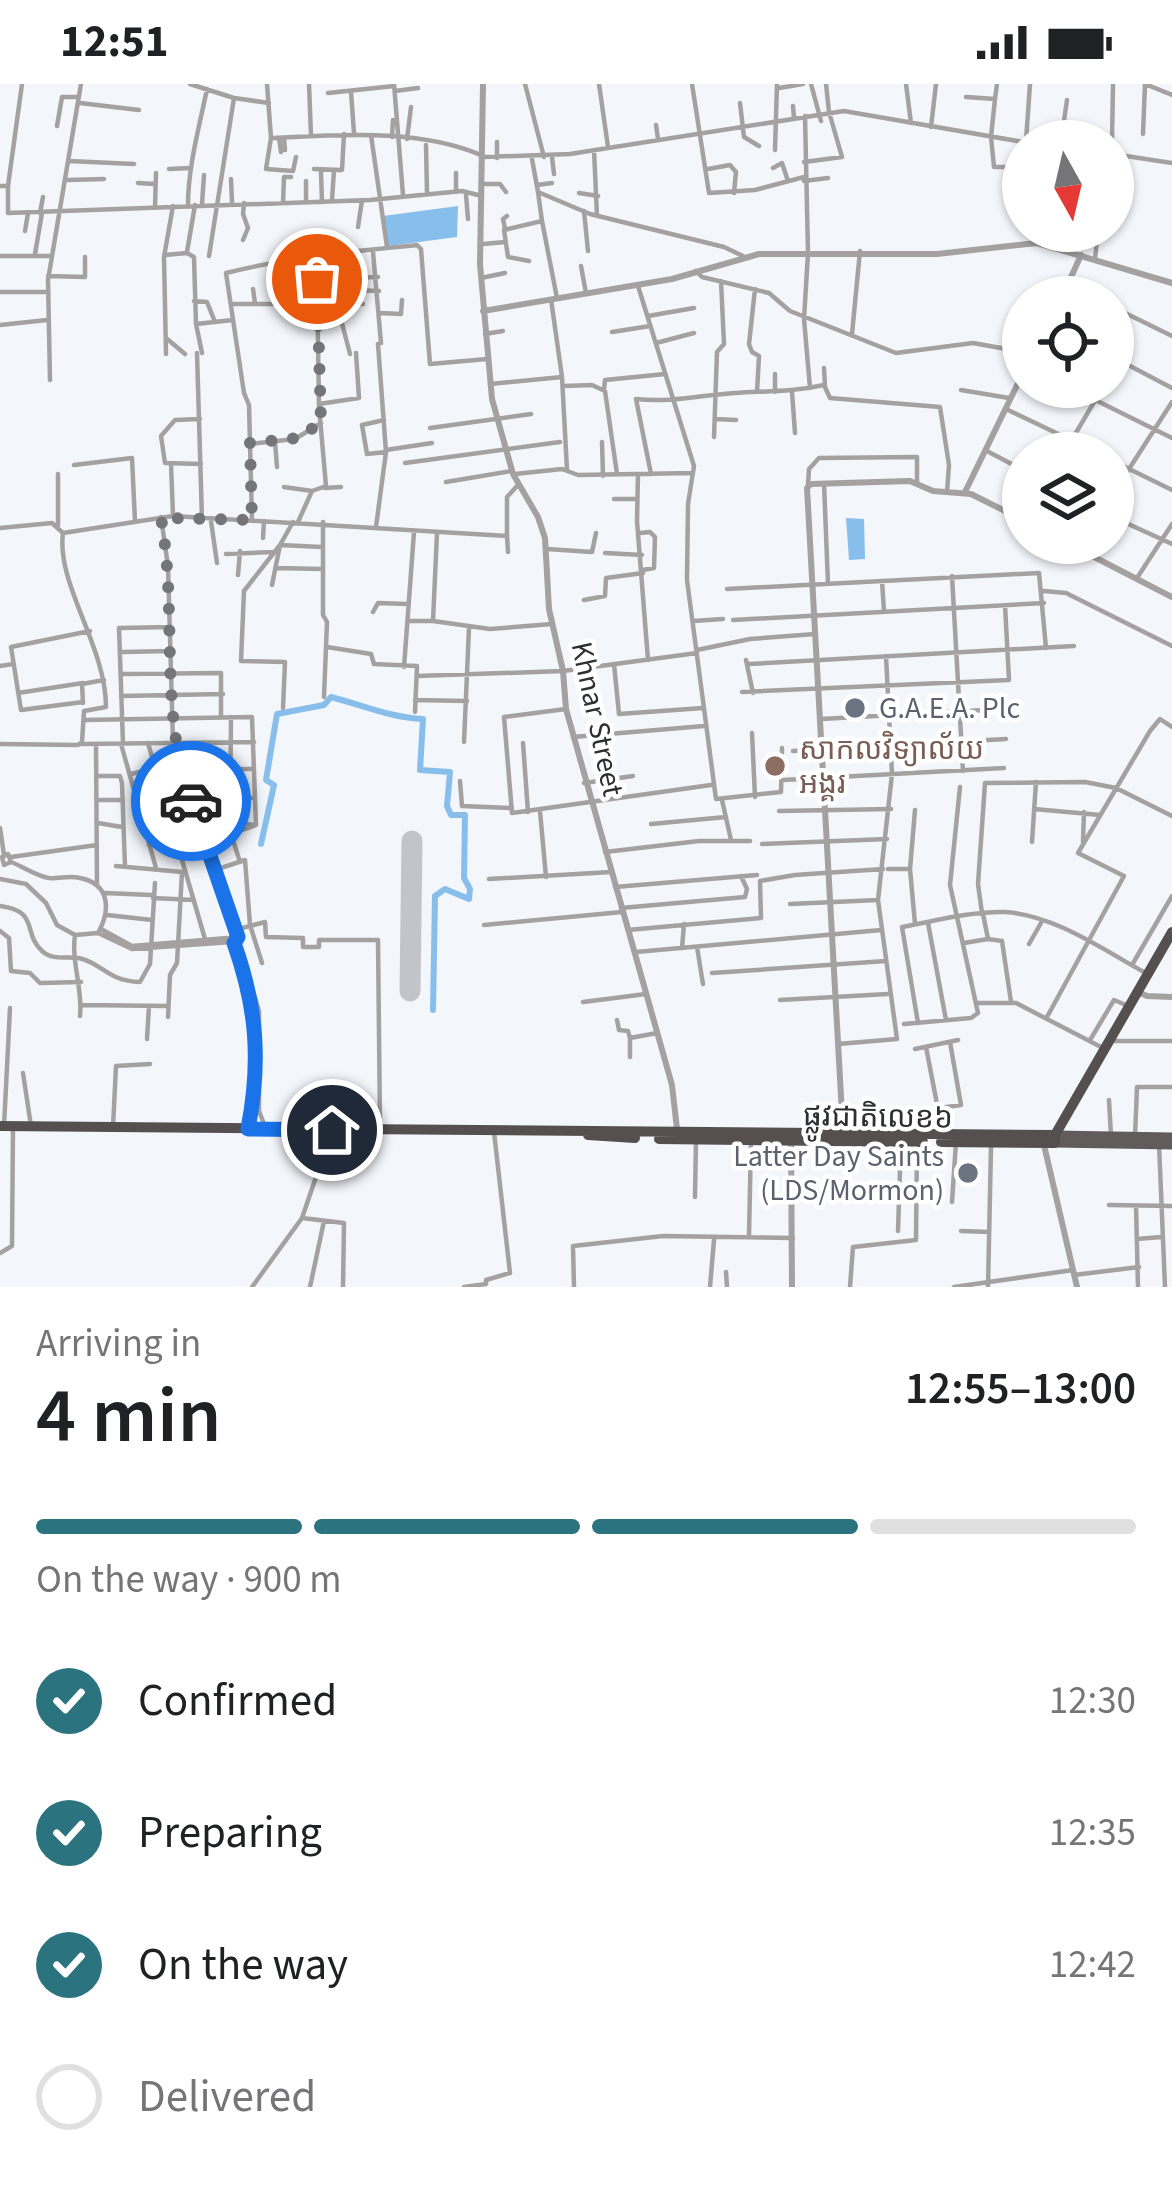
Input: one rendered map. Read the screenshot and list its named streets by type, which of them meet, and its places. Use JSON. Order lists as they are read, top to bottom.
{
  "streets": {
    "highway": ["ផ្លូវជាតិលេខ៦"],
    "street": ["Khnar Street"]
  },
  "crossings": [
    ["Khnar Street", "ផ្លូវជាតិលេខ៦"]
  ],
  "places": ["G.A.E.A. Plc", "សាកលវិទ្យាល័យ អង្គរ", "Latter Day Saints (LDS/Mormon)"],
  "north": "bottom",
  "page": {
    "status": "12:51",
    "heading": ["4 min", "Arriving in", "12:55–13:00"],
    "bar": "On the way · 900 m",
    "list": [
      ["Confirmed", "12:30"],
      ["Preparing", "12:35"],
      ["On the way", "12:42"],
      "Delivered"
    ]
  }
}
